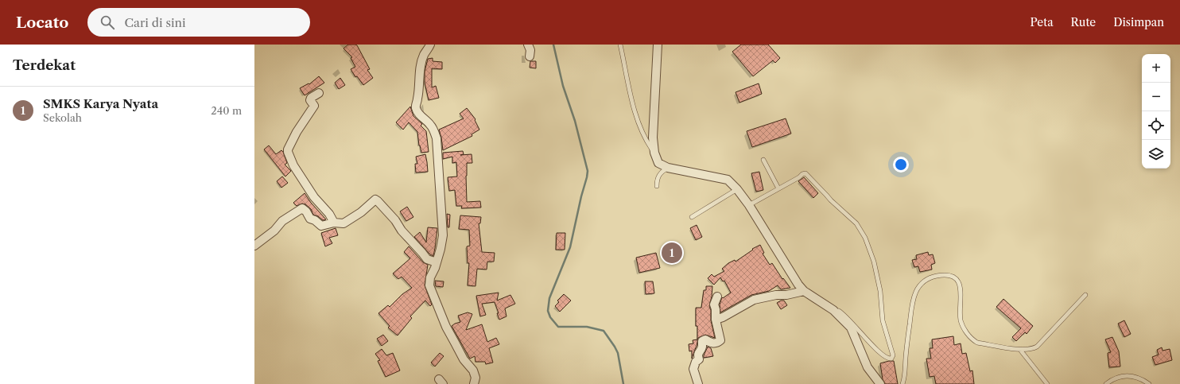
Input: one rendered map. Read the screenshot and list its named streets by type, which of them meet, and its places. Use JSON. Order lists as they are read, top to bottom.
{
  "page": {
    "header": "Locato",
    "search": "Cari di sini",
    "nav": ["Peta", "Rute", "Disimpan"],
    "heading": "Terdekat",
    "map_buttons": ["+", "−"],
    "list": [
      {
        "mark": "1",
        "name": "SMKS Karya Nyata",
        "note": "Sekolah",
        "value": "240 m"
      }
    ],
    "pins": "1"
  }
}
